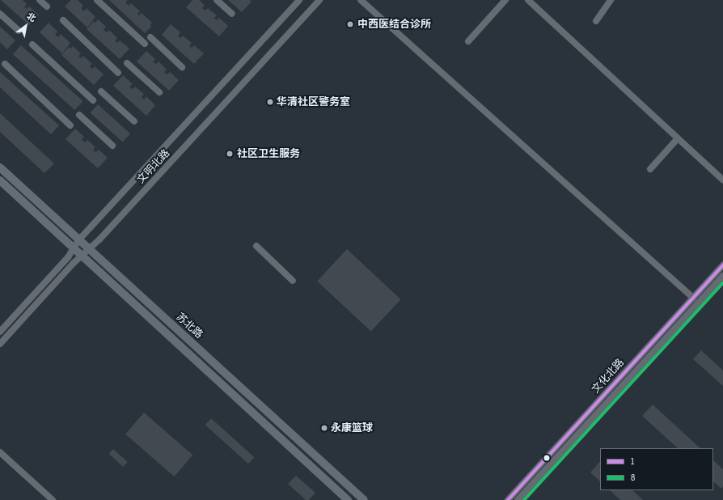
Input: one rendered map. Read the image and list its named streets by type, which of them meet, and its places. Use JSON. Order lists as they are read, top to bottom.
{
  "streets": {
    "main road": ["苏北路"],
    "street": ["文明北路", "文化北路"]
  },
  "crossings": [
    ["文明北路", "苏北路"]
  ],
  "places": [
    "中西医结合诊所",
    "华清社区警务室",
    "社区卫生服务",
    "永康篮球"
  ],
  "lines": ["transit line 1", "transit line 8"],
  "legend": ["1", "8"],
  "north": "top right"
}
